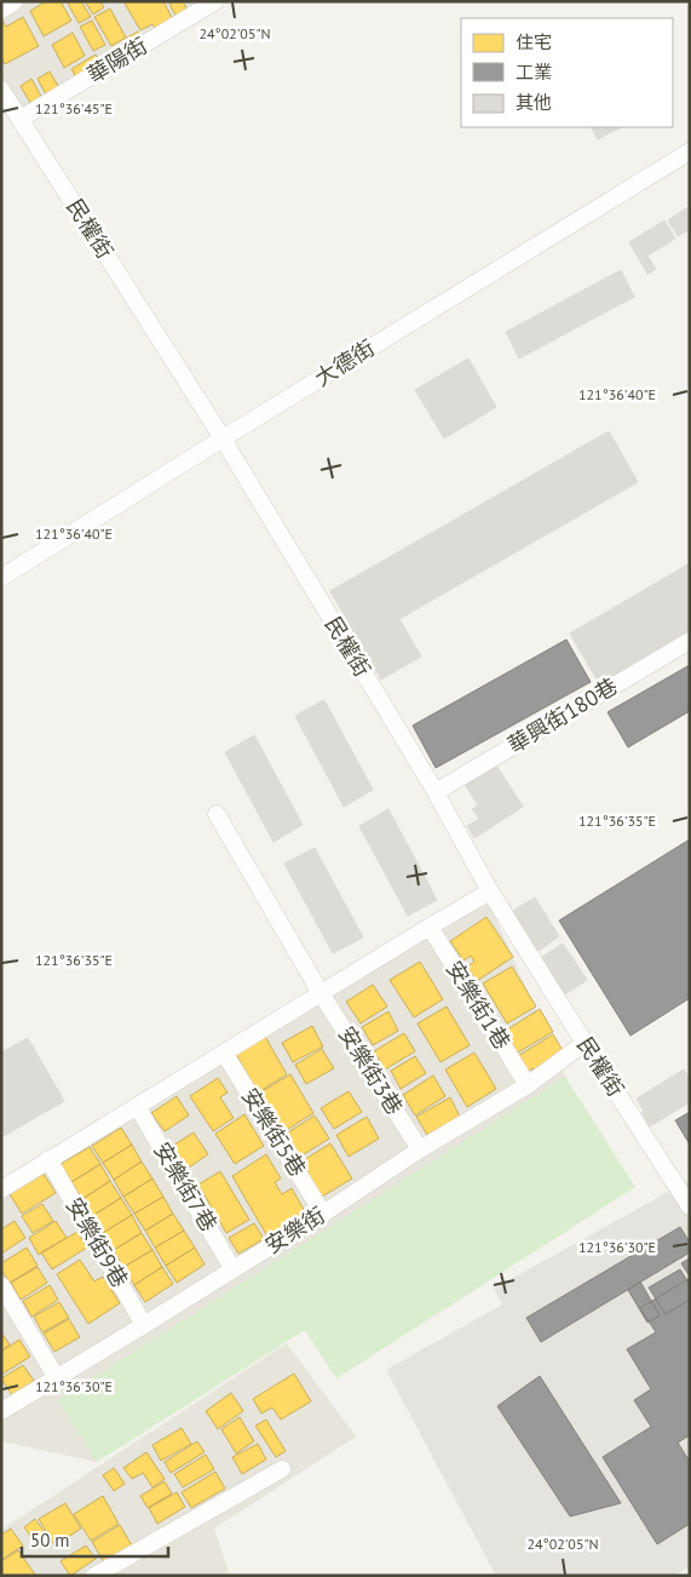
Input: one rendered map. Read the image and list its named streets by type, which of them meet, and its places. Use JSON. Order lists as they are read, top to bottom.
{
  "streets": {
    "street": [
      "華陽街",
      "民權街",
      "大德街",
      "華興街180巷",
      "安樂街1巷",
      "安樂街3巷",
      "安樂街5巷",
      "安樂街7巷",
      "安樂街",
      "安樂街9巷"
    ]
  },
  "crossings": [
    ["華陽街", "民權街"],
    ["民權街", "大德街"],
    ["民權街", "華興街180巷"],
    ["民權街", "安樂街"],
    ["安樂街1巷", "安樂街"],
    ["安樂街3巷", "安樂街"],
    ["安樂街5巷", "安樂街"],
    ["安樂街7巷", "安樂街"],
    ["安樂街", "安樂街9巷"]
  ],
  "legend": ["住宅", "工業", "其他"],
  "scale_bar": "50 m",
  "coordinates": [
    "24°02'05\"N",
    "121°36'45\"E",
    "121°36'40\"E",
    "121°36'35\"E",
    "121°36'30\"E"
  ]
}
